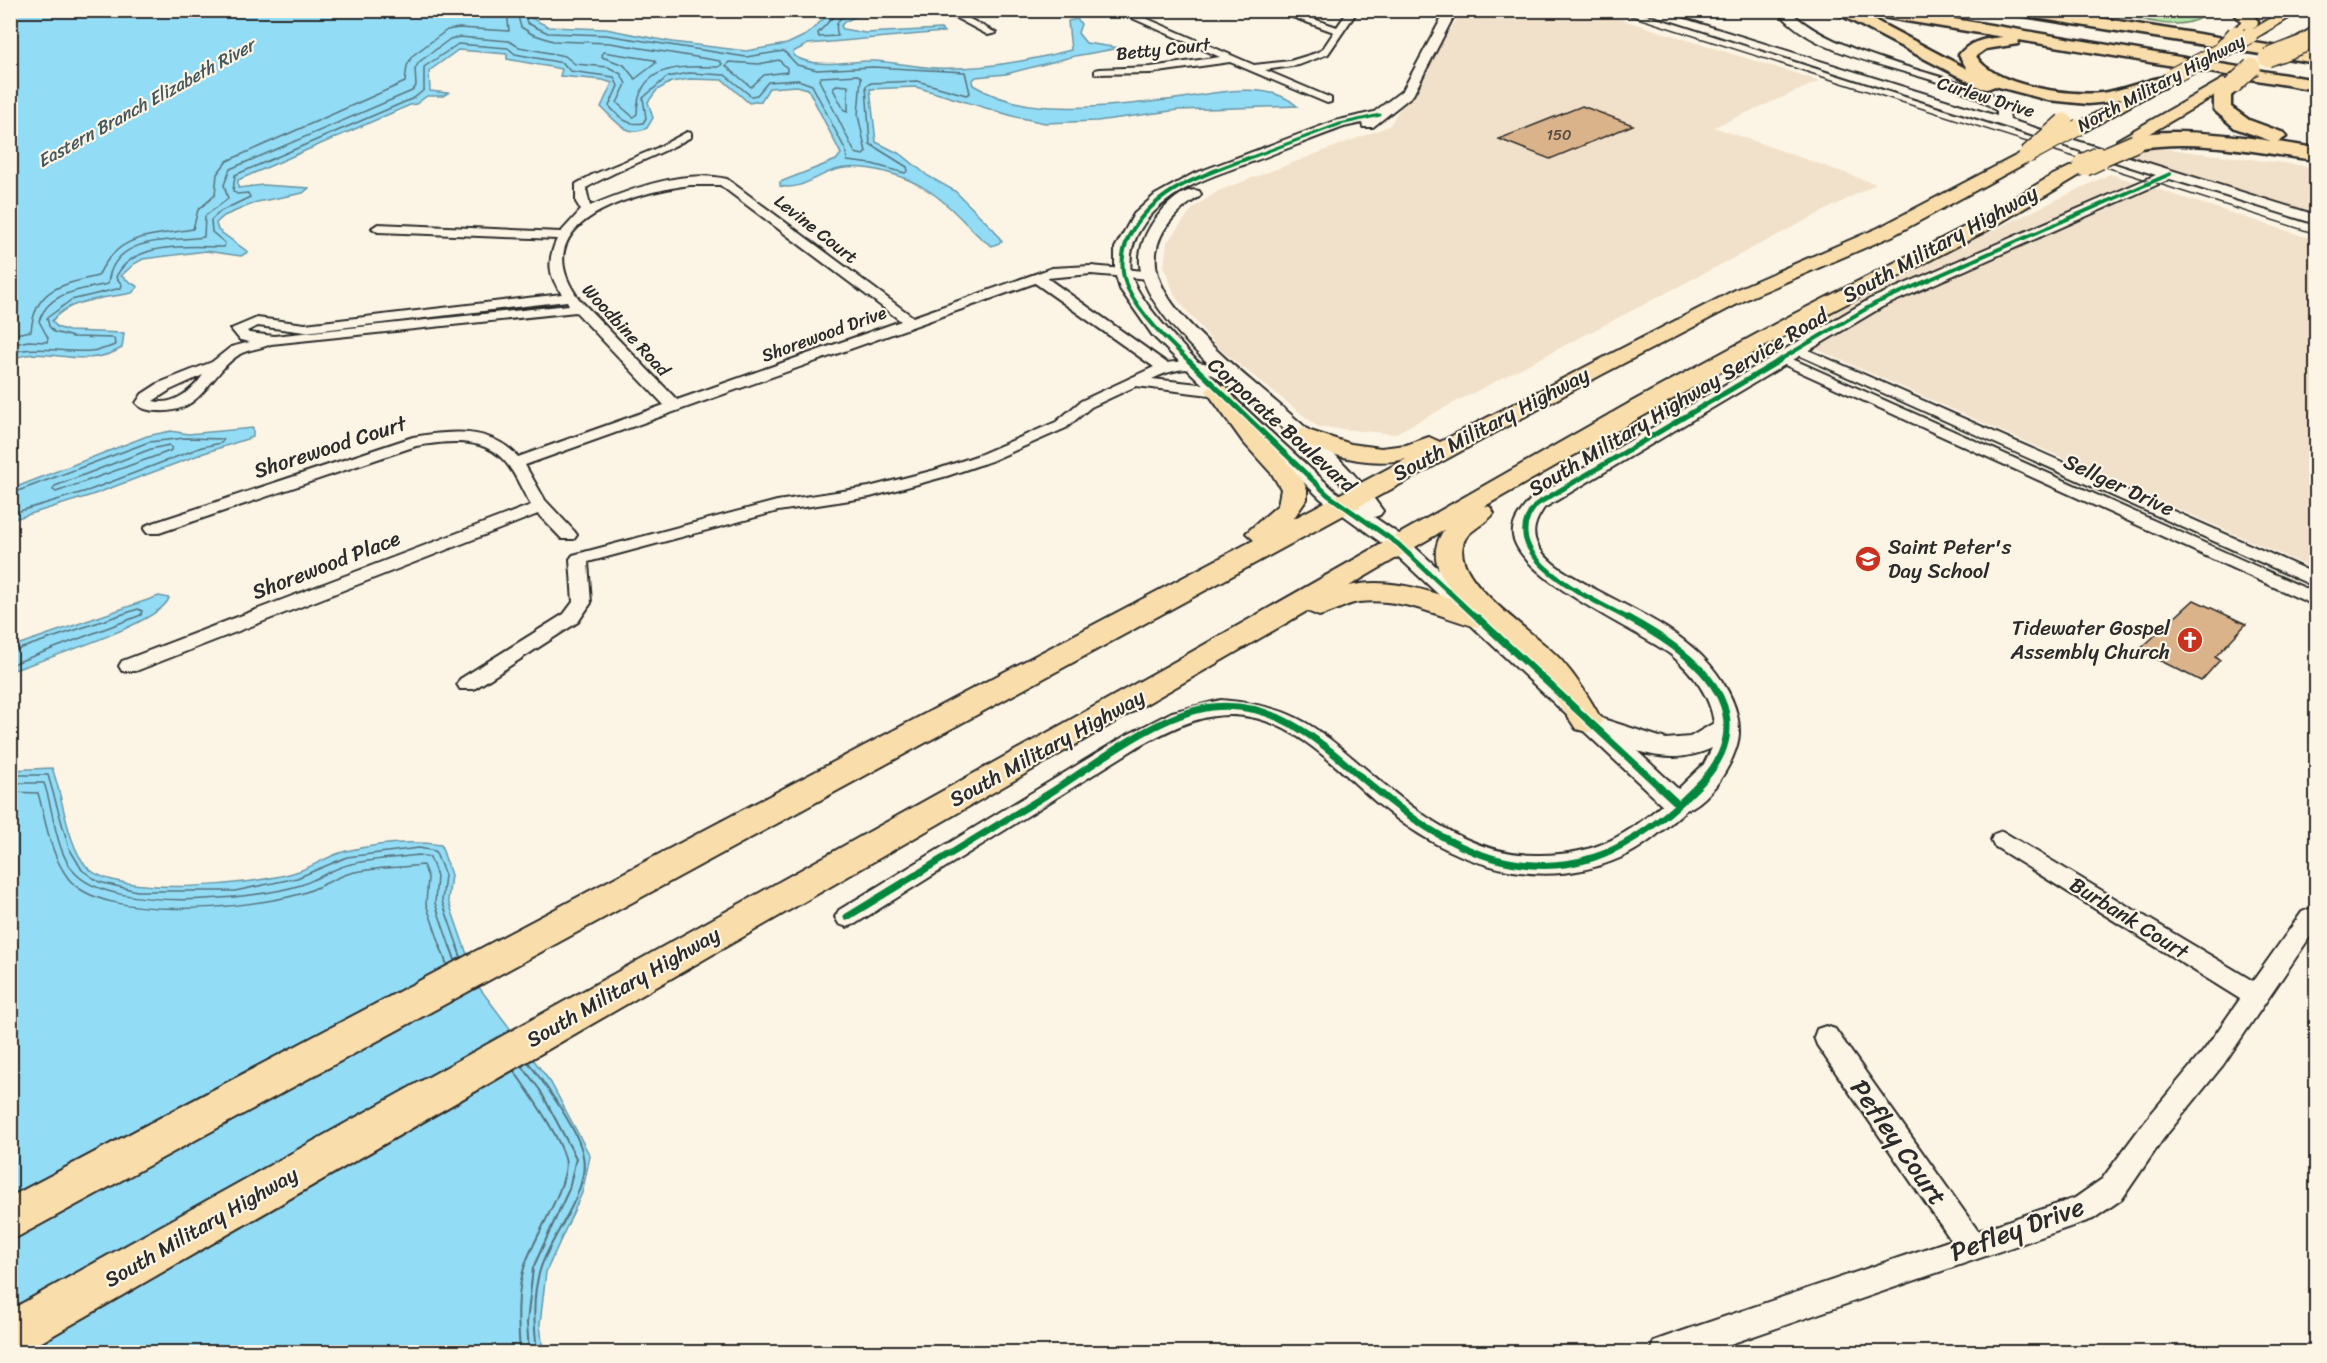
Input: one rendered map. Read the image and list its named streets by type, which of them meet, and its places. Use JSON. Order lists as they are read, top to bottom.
{
  "streets": {
    "main road": ["North Military Highway", "South Military Highway"],
    "street": [
      "Betty Court",
      "Curlew Drive",
      "Levine Court",
      "Woodbine Road",
      "Shorewood Drive",
      "South Military Highway Service Road",
      "Corporate Boulevard",
      "Shorewood Court",
      "Sellger Drive",
      "Shorewood Place",
      "Burbank Court",
      "Pefley Court",
      "Pefley Drive"
    ]
  },
  "crossings": [
    ["Curlew Drive", "South Military Highway Service Road"],
    ["Levine Court", "Woodbine Road"],
    ["Levine Court", "Shorewood Drive"],
    ["South Military Highway", "Corporate Boulevard"],
    ["Woodbine Road", "Shorewood Drive"],
    ["Shorewood Drive", "Corporate Boulevard"],
    ["Shorewood Drive", "Shorewood Court"],
    ["South Military Highway Service Road", "Corporate Boulevard"],
    ["South Military Highway Service Road", "Sellger Drive"],
    ["Burbank Court", "Pefley Drive"],
    ["Pefley Court", "Pefley Drive"]
  ],
  "water": ["Eastern Branch Elizabeth River"],
  "places": {
    "school or university": ["Saint Peter's Day School"],
    "church": ["Tidewater Gospel Assembly Church"]
  },
  "house_numbers": ["150"]
}
